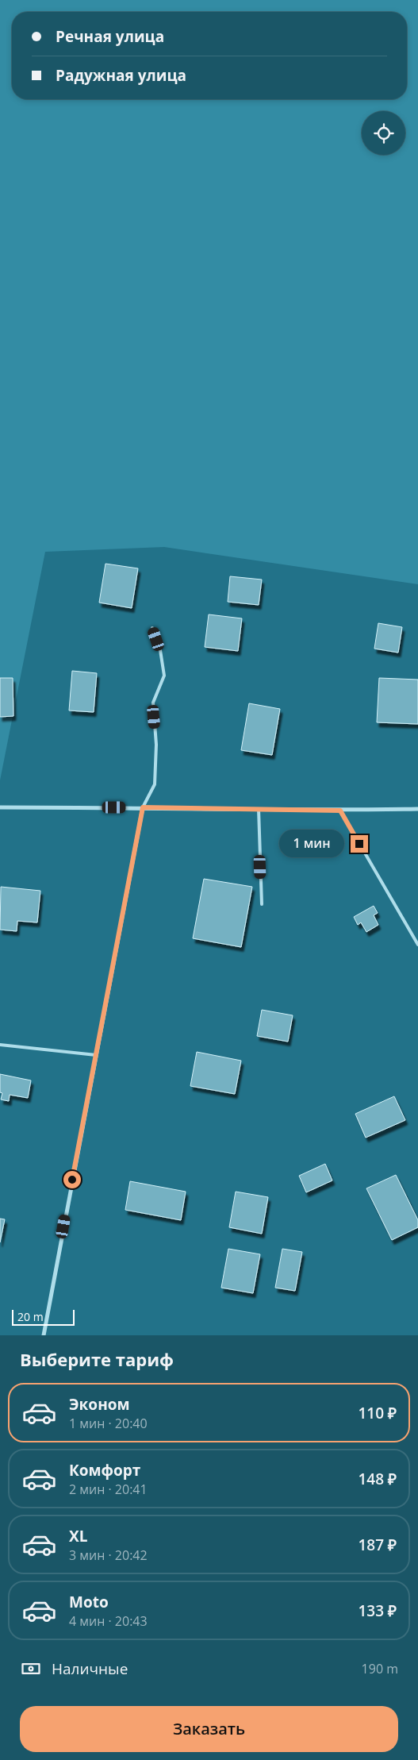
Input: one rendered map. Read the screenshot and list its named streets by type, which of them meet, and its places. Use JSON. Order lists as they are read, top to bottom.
{
  "scale_bar": "20 m",
  "page": {
    "banner": ["Речная улица", "Радужная улица"],
    "bubble": "1 мин",
    "scale": "20 m",
    "heading": "Выберите тариф",
    "list": [
      {
        "name": "Эконом",
        "note": "1 мин · 20:40",
        "value": "110 ₽"
      },
      {
        "name": "Комфорт",
        "note": "2 мин · 20:41",
        "value": "148 ₽"
      },
      {
        "name": "XL",
        "note": "3 мин · 20:42",
        "value": "187 ₽"
      },
      {
        "name": "Moto",
        "note": "4 мин · 20:43",
        "value": "133 ₽"
      }
    ],
    "pay": ["Наличные", "190 m"],
    "buttons": "Заказать"
  }
}
